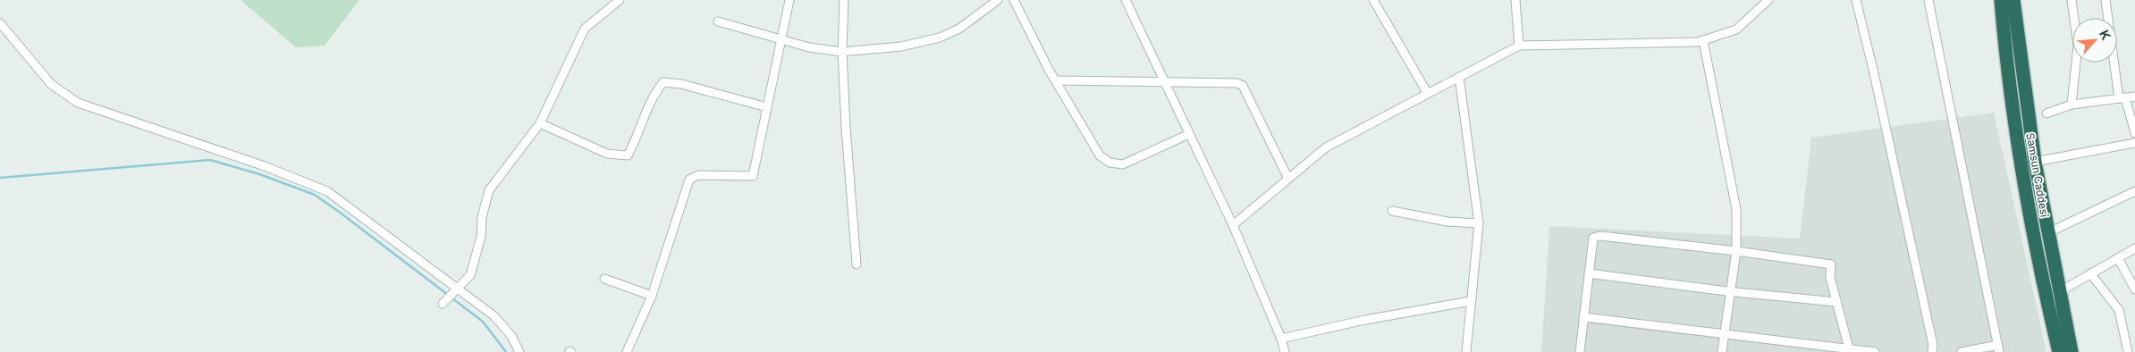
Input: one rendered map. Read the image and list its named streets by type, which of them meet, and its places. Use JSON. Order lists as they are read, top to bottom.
{
  "streets": {
    "highway": ["Samsun Caddesi"]
  },
  "north": "top right"
}
